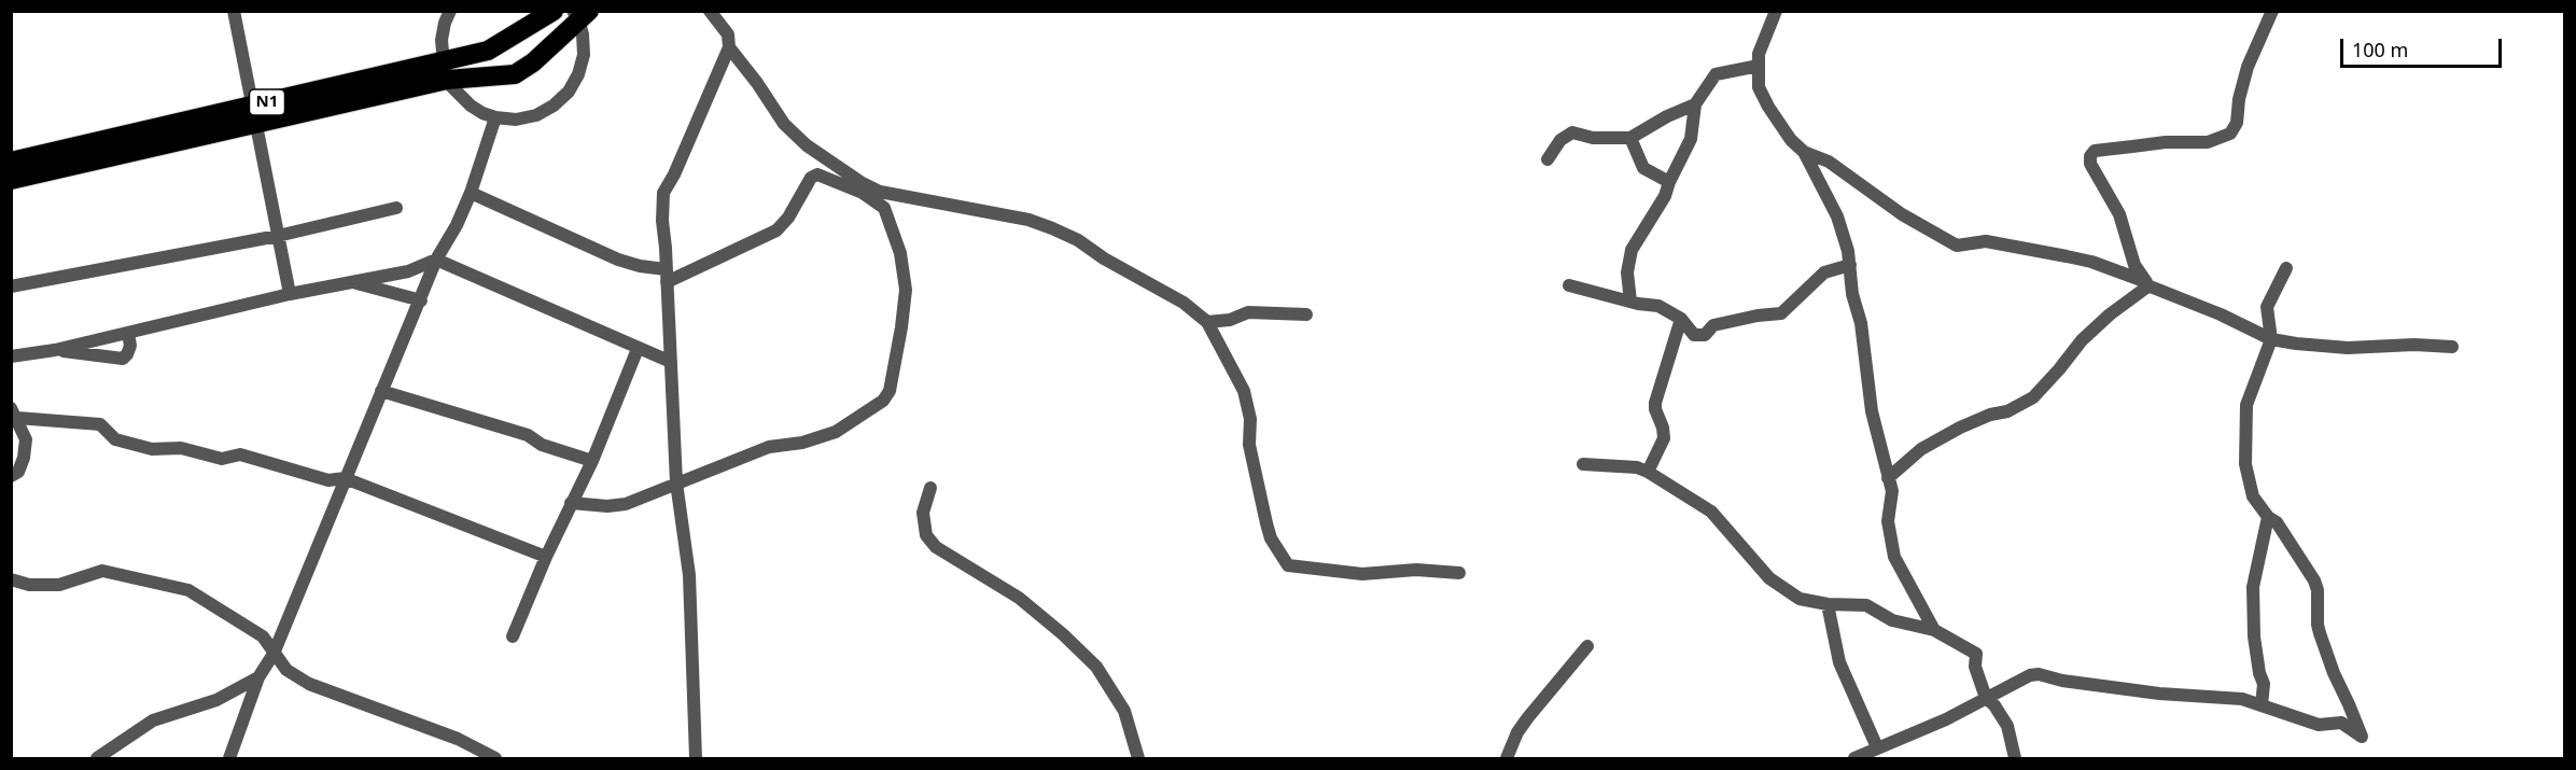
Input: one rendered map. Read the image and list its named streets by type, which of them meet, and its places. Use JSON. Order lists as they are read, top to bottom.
{
  "streets": {
    "highway": ["N1"]
  },
  "scale_bar": "100 m"
}
